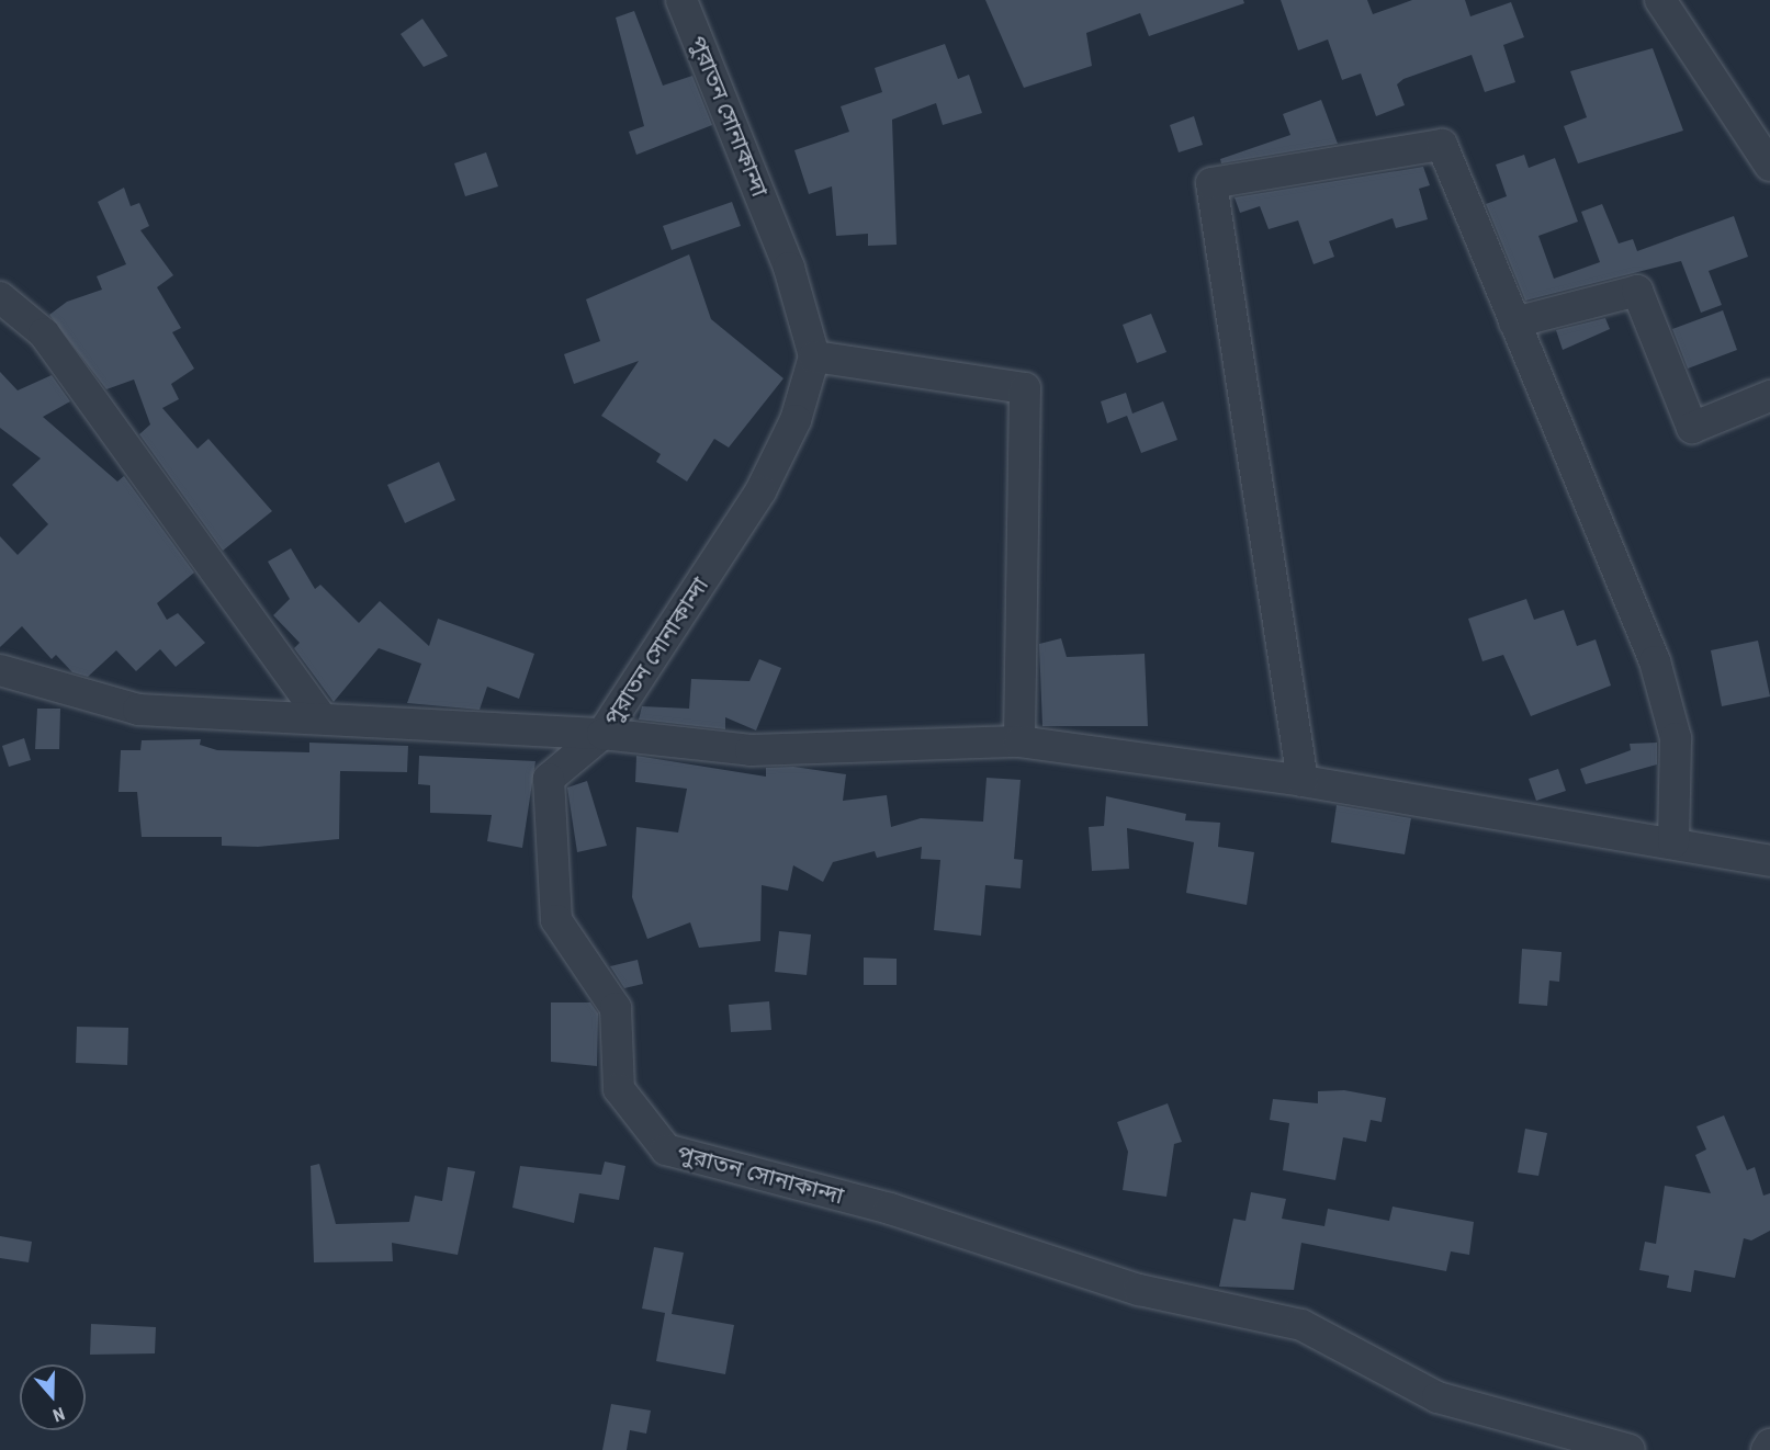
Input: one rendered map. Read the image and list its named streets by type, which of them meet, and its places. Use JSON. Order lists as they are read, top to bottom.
{
  "streets": {
    "street": ["পুরাতন সোনাকান্দা"]
  },
  "north": "bottom"
}
